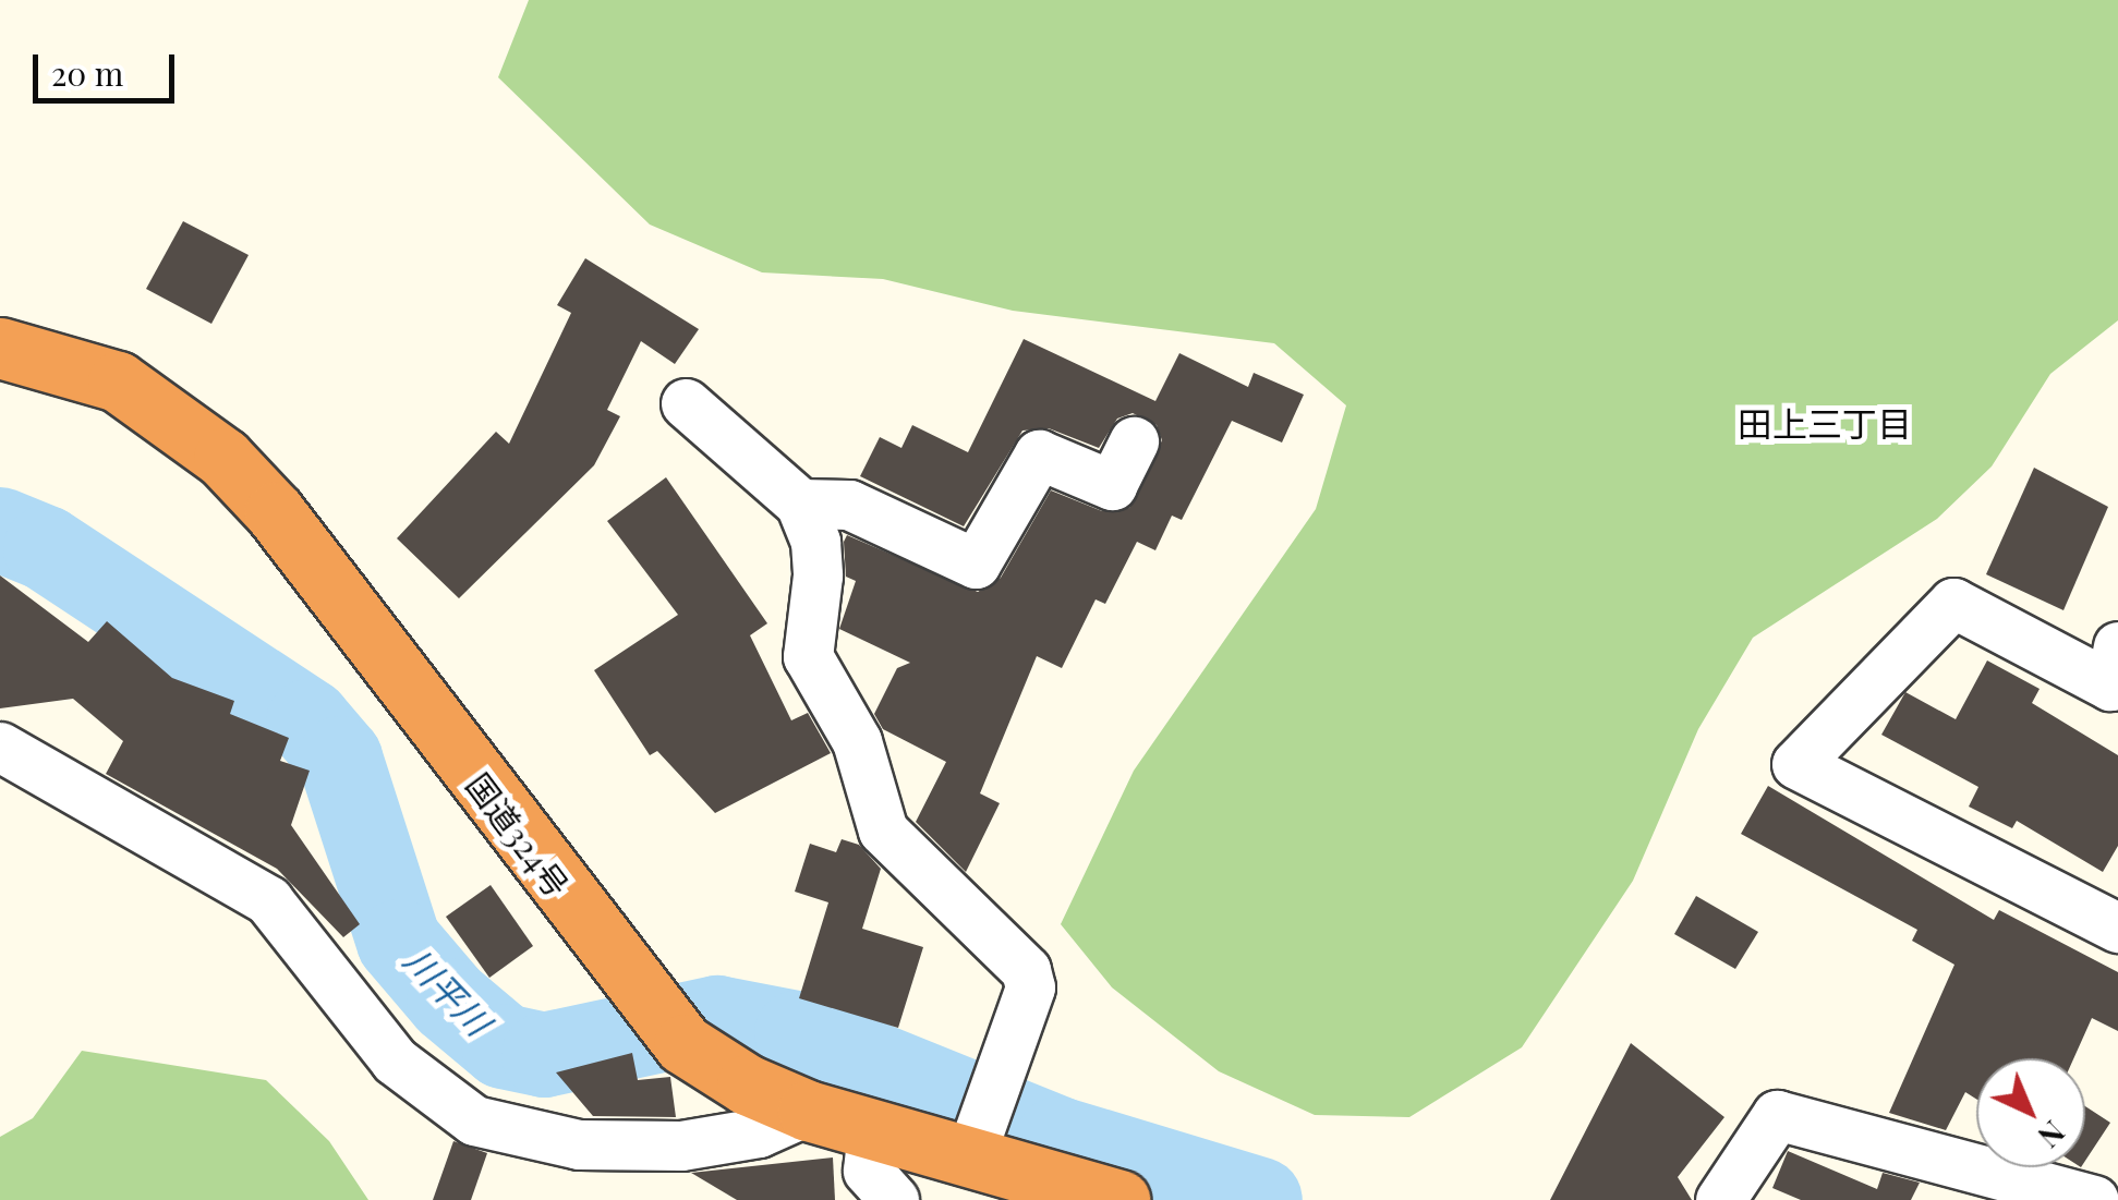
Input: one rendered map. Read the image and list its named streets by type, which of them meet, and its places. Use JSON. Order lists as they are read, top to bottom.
{
  "streets": {
    "highway": ["国道324号"]
  },
  "districts": ["田上三丁目"],
  "water": ["川平川"],
  "scale_bar": "20 m",
  "north": "bottom right"
}
